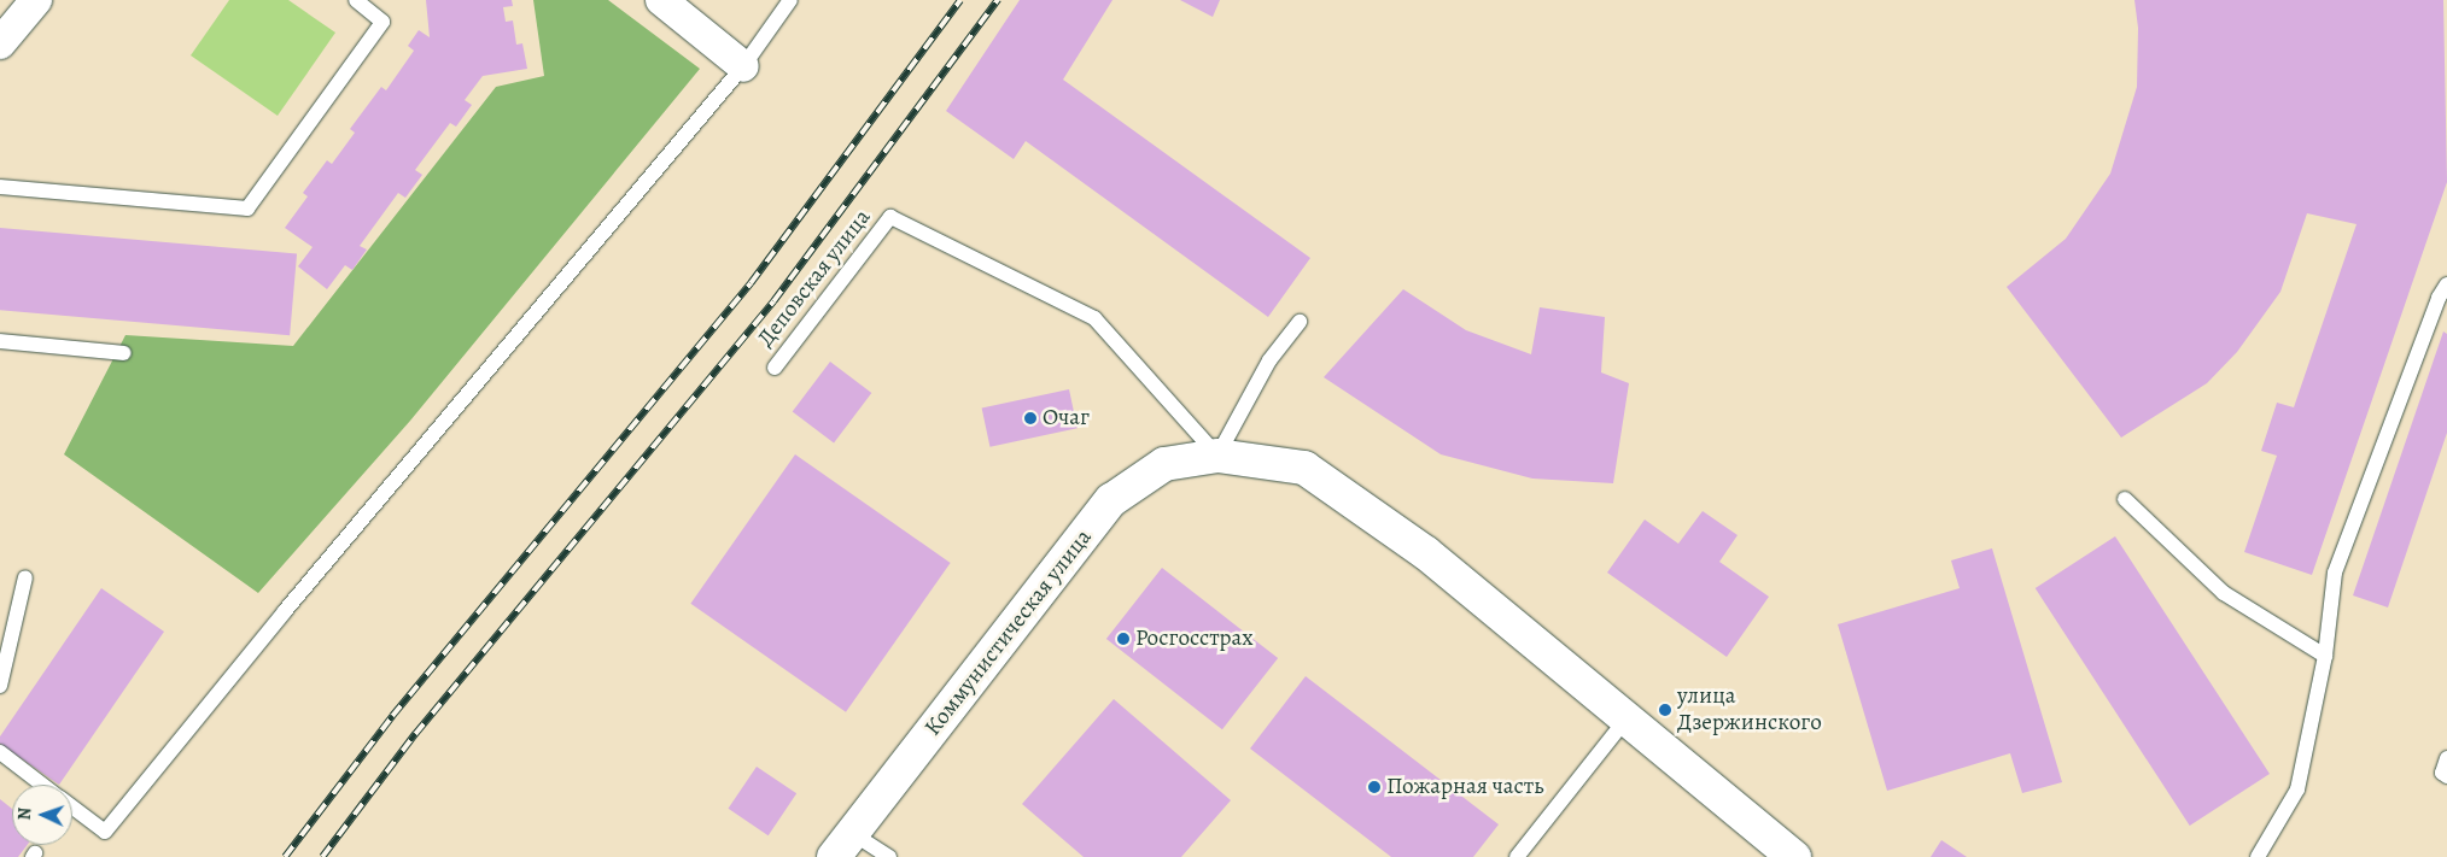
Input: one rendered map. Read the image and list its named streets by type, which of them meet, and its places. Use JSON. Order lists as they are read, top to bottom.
{
  "streets": {
    "main road": ["Коммунистическая улица"],
    "lane": ["Деповская улица"]
  },
  "crossings": [
    ["Деповская улица", "Коммунистическая улица"]
  ],
  "places": [
    "Очаг",
    "Росгосстрах",
    "улица Дзержинского",
    "Пожарная часть"
  ],
  "north": "left"
}
